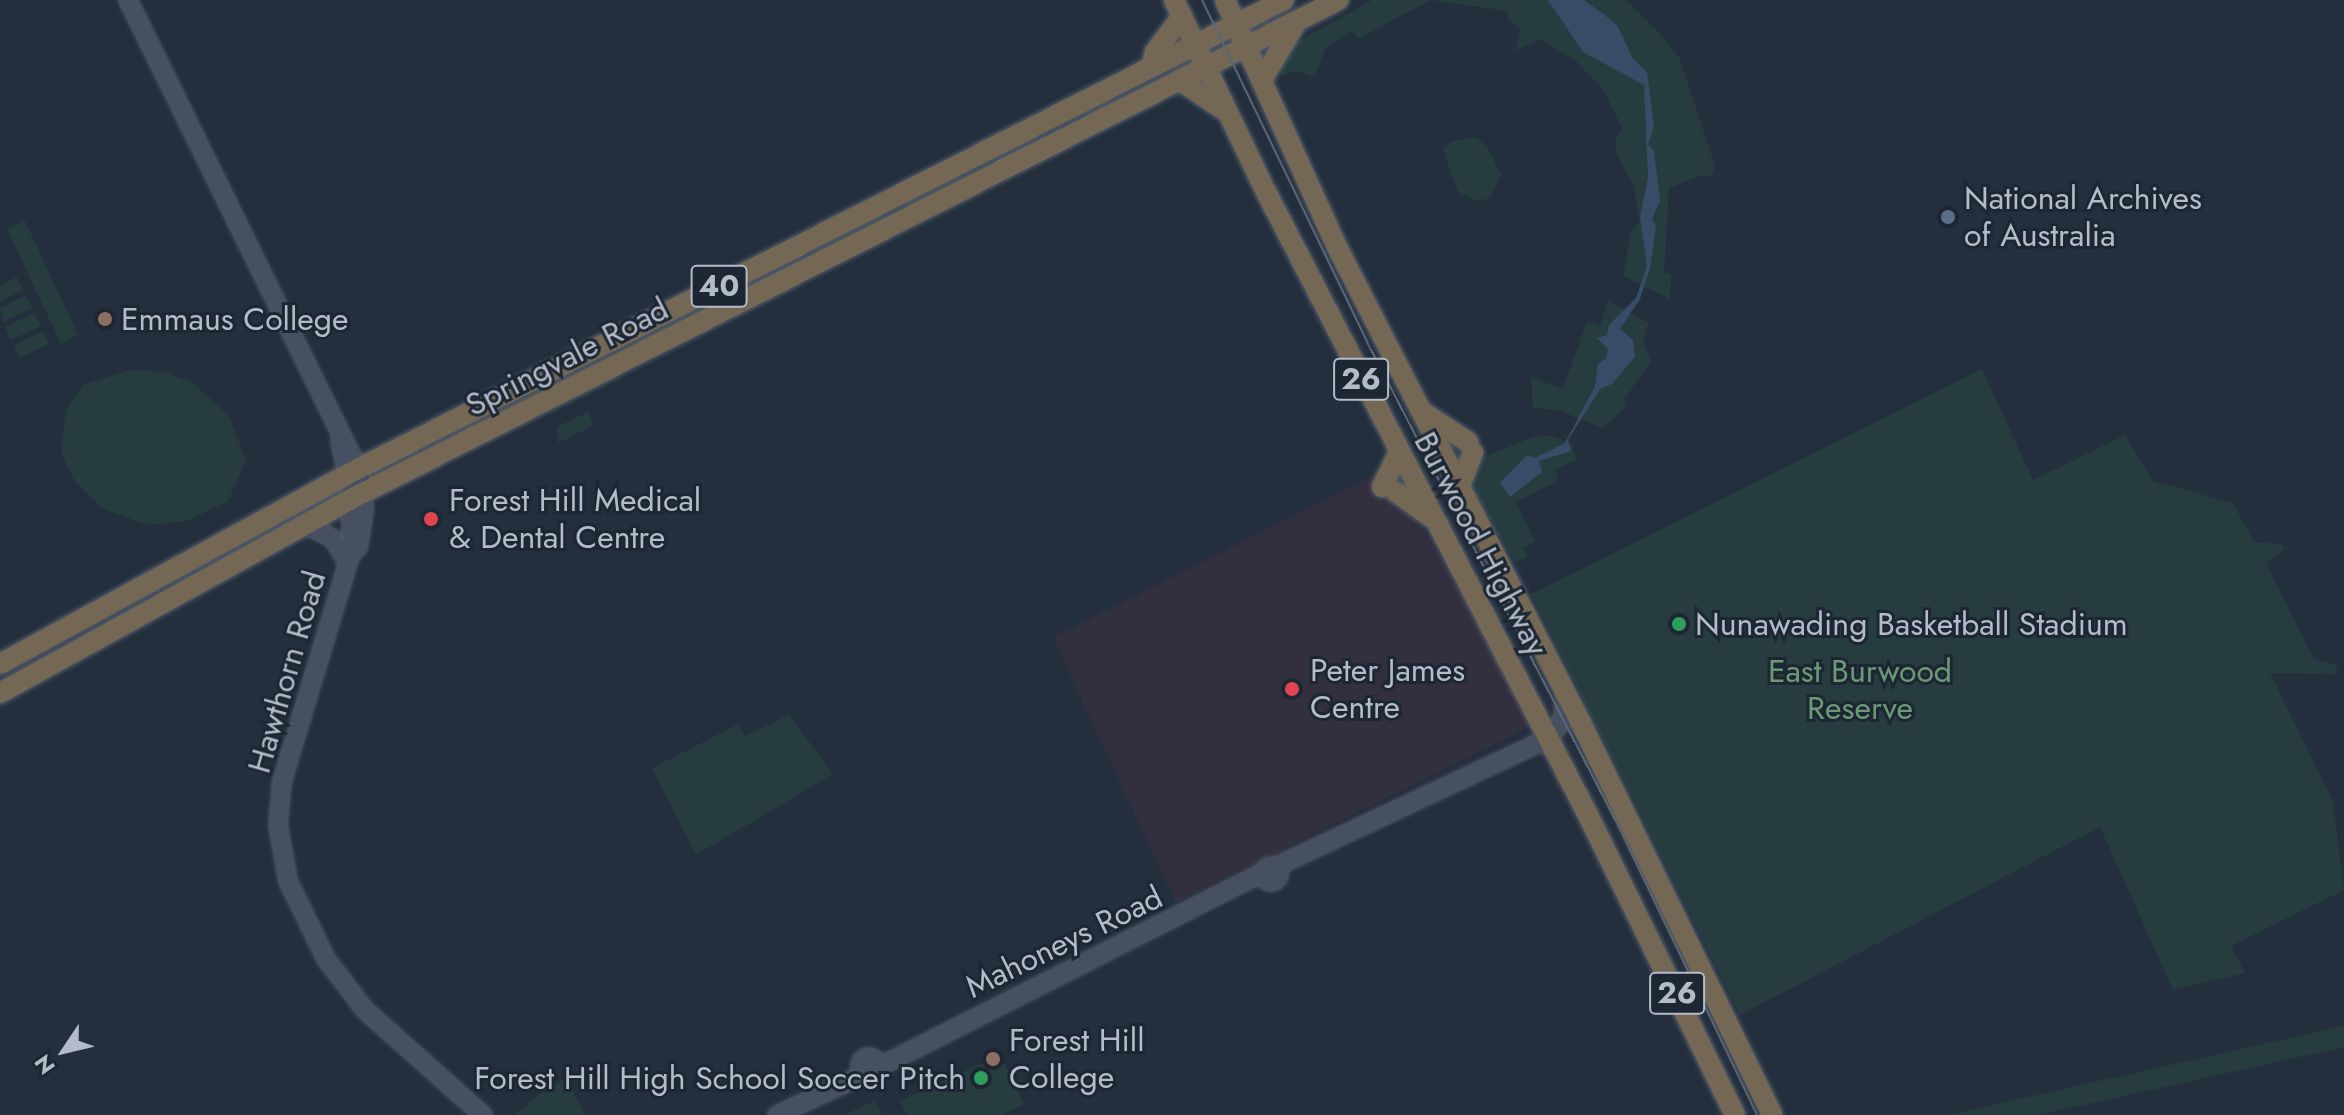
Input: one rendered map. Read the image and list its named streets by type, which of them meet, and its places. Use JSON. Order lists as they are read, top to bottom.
{
  "streets": {
    "highway": [
      "40",
      "Springvale Road",
      "26",
      "Burwood Highway"
    ],
    "main road": ["Hawthorn Road", "Mahoneys Road"]
  },
  "crossings": [
    ["Springvale Road", "Burwood Highway"],
    ["Springvale Road", "Hawthorn Road"],
    ["Burwood Highway", "Mahoneys Road"]
  ],
  "parks": ["East Burwood Reserve"],
  "places": [
    "National Archives of Australia",
    "Emmaus College",
    "Forest Hill Medical & Dental Centre",
    "Nunawading Basketball Stadium",
    "Peter James Centre",
    "Forest Hill College",
    "Forest Hill High School Soccer Pitch"
  ],
  "north": "bottom left"
}
